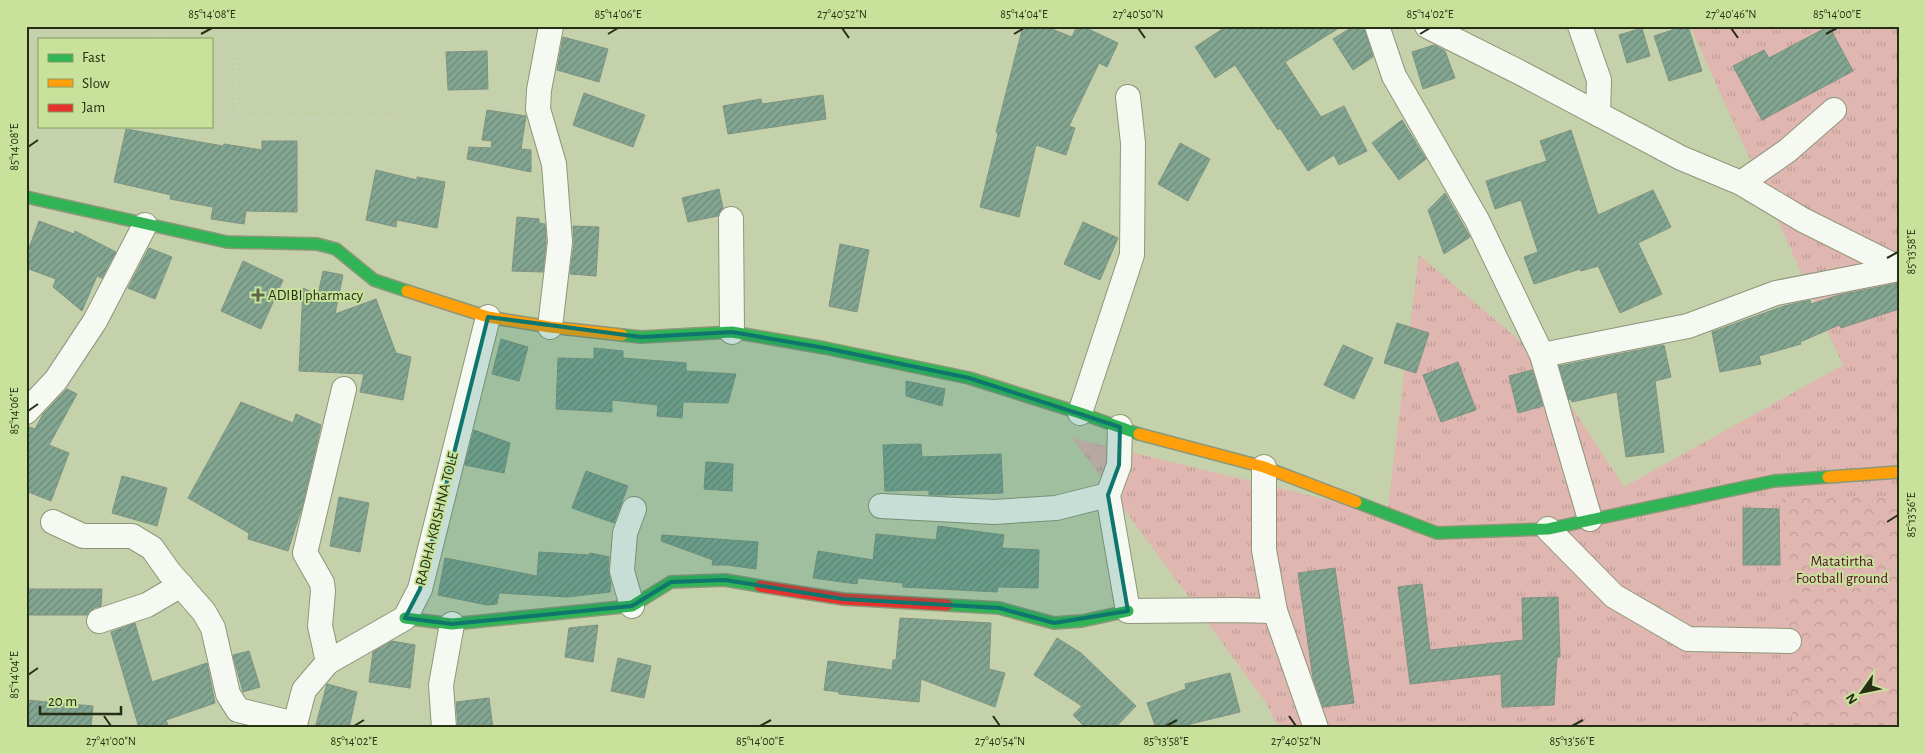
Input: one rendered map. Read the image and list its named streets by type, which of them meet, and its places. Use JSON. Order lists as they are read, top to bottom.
{
  "streets": {
    "street": ["RADHA KRISHNA TOLE"]
  },
  "parks": ["Matatirtha Football ground"],
  "places": {
    "health": ["ADIBI pharmacy"]
  },
  "legend": ["Fast", "Slow", "Jam"],
  "scale_bar": "20 m",
  "north": "bottom left",
  "coordinates": [
    "85°14'08\"E",
    "85°14'06\"E",
    "27°40'52\"N",
    "85°14'04\"E",
    "27°40'50\"N",
    "85°14'02\"E",
    "27°40'46\"N",
    "85°14'00\"E",
    "85°13'58\"E",
    "85°13'56\"E",
    "27°41'00\"N",
    "27°40'54\"N"
  ]
}
